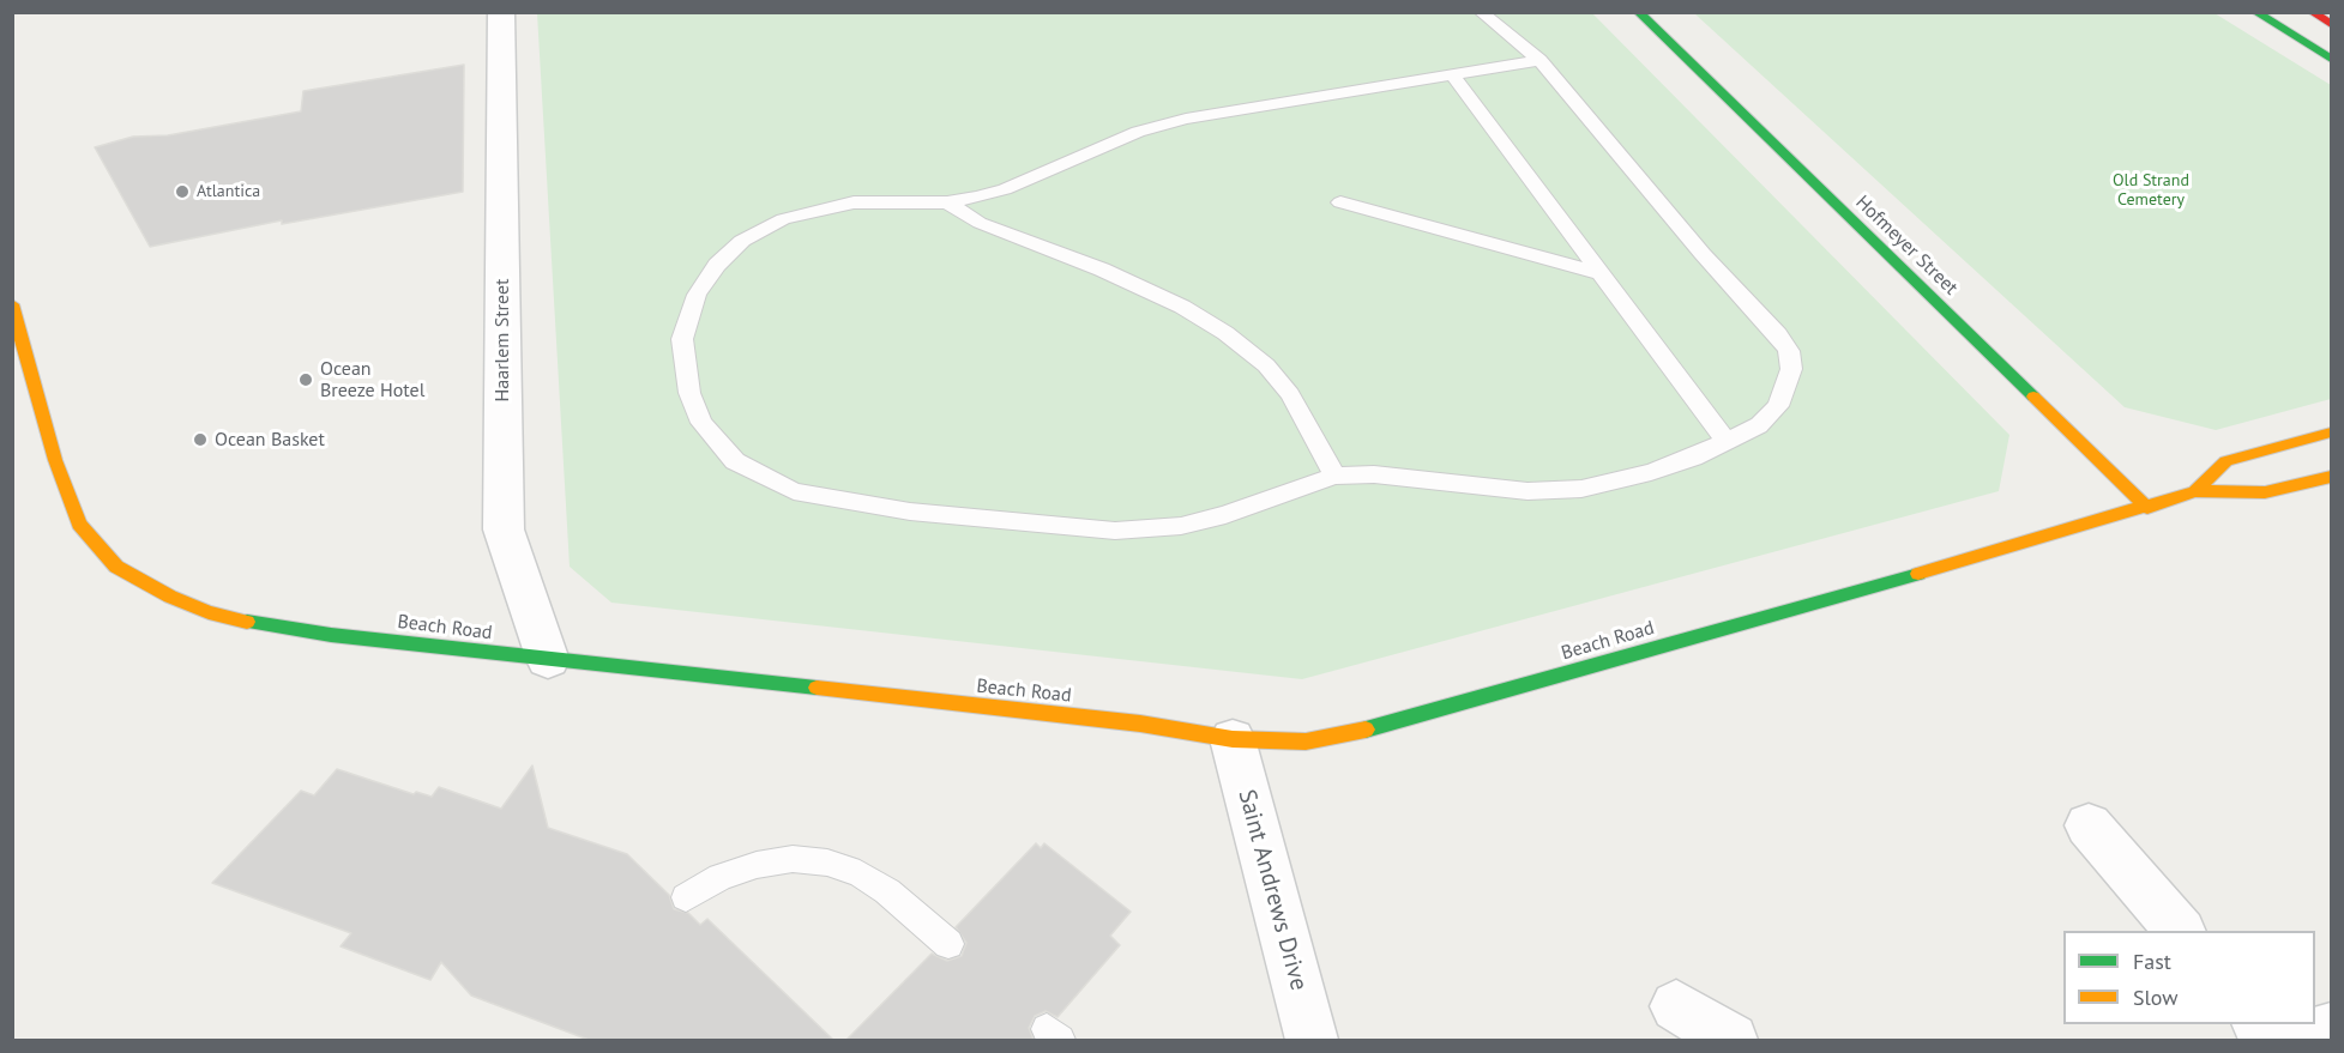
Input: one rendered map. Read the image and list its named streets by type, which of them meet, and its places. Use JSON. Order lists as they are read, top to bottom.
{
  "streets": {
    "street": [
      "Hofmeyer Street",
      "Haarlem Street",
      "Beach Road",
      "Saint Andrews Drive"
    ]
  },
  "crossings": [
    ["Hofmeyer Street", "Beach Road"],
    ["Haarlem Street", "Beach Road"],
    ["Beach Road", "Saint Andrews Drive"]
  ],
  "parks": ["Old Strand Cemetery"],
  "places": ["Atlantica", "Ocean Breeze Hotel", "Ocean Basket"],
  "legend": ["Fast", "Slow"]
}
